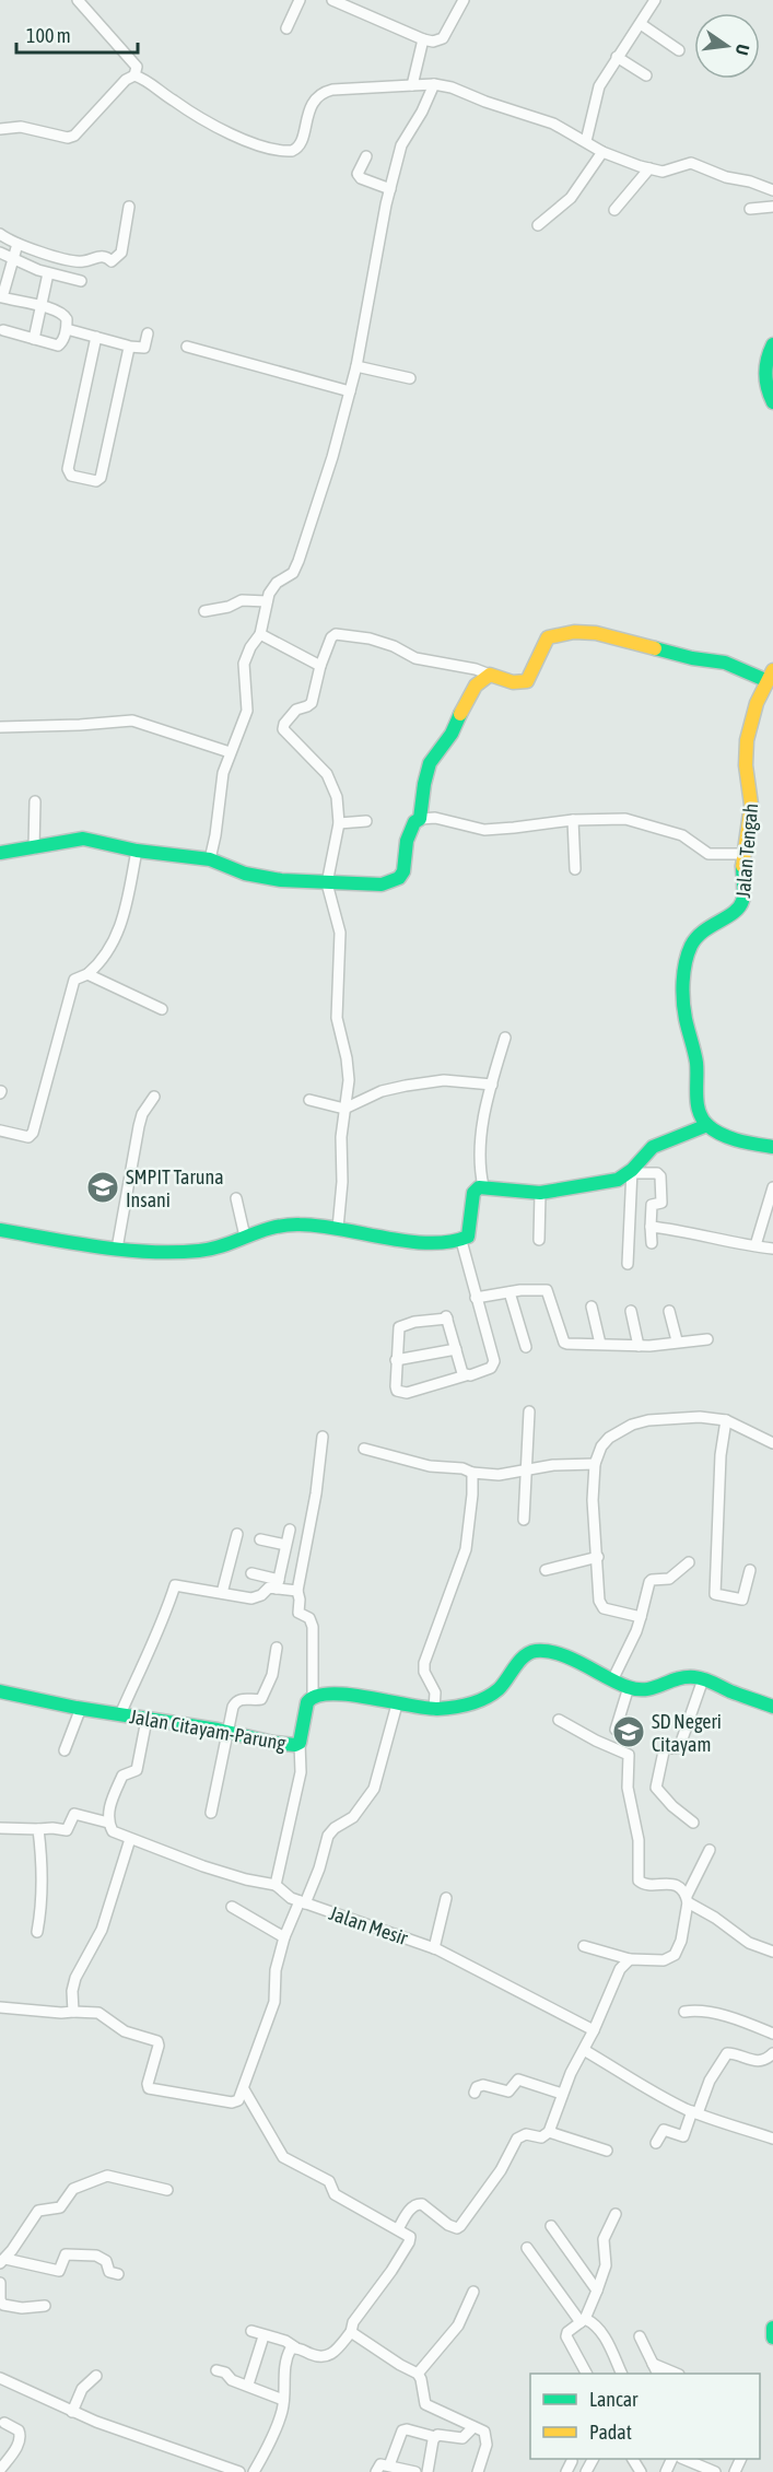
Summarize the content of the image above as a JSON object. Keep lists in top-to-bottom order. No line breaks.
{"streets":{"street":["Jalan Tengah","Jalan Citayam-Parung","Jalan Mesir"]},"places":{"school or university":["SMPIT Taruna Insani","SD Negeri Citayam"]},"legend":["Lancar","Padat"],"scale_bar":"100 m","north":"right"}
